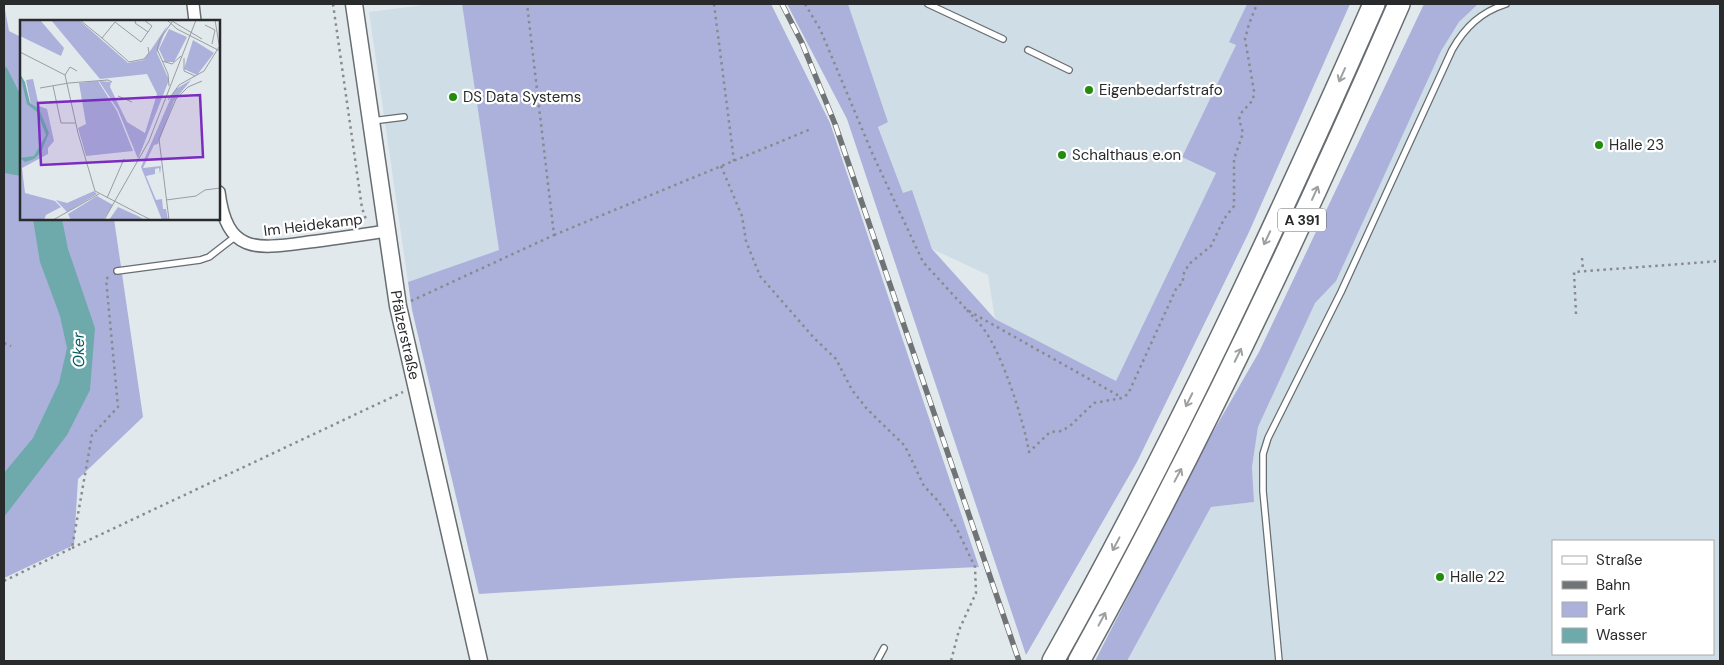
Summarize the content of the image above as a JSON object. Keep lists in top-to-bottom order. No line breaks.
{"streets":{"highway":["A 391"],"street":["Im Heidekamp","Pfälzerstraße"]},"crossings":[["Im Heidekamp","Pfälzerstraße"]],"water":["Oker"],"places":["Eigenbedarfstrafo","DS Data Systems","Halle 23","Schalthaus e.on","Halle 22"],"legend":["Straße","Bahn","Park","Wasser"]}
